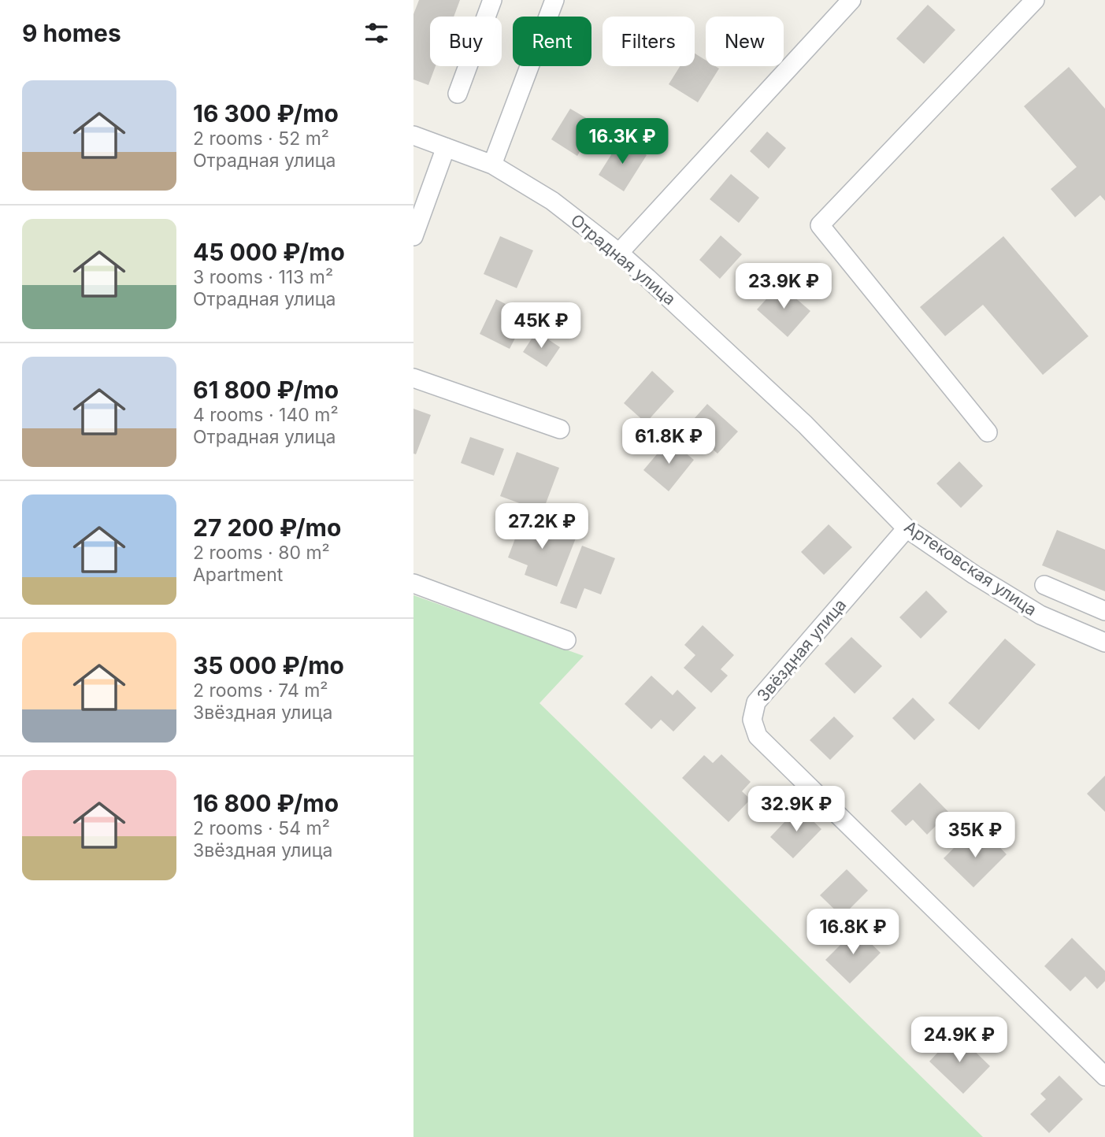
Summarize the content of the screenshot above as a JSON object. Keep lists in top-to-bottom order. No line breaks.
{"streets":{"street":["Отрадная улица","Артековская улица","Звёздная улица"]},"crossings":[["Отрадная улица","Артековская улица"],["Артековская улица","Звёздная улица"]],"page":{"heading":"9 homes","chip":["Buy","Rent","Filters","New"],"list":[{"name":"16 300 ₽/mo","note":"2 rooms · 52 m² · Отрадная улица"},{"name":"45 000 ₽/mo","note":"3 rooms · 113 m² · Отрадная улица"},{"name":"61 800 ₽/mo","note":"4 rooms · 140 m² · Отрадная улица"},{"name":"27 200 ₽/mo","note":"2 rooms · 80 m² · Apartment"},{"name":"35 000 ₽/mo","note":"2 rooms · 74 m² · Звёздная улица"},{"name":"16 800 ₽/mo","note":"2 rooms · 54 m² · Звёздная улица"}],"price":["16.3K ₽","23.9K ₽","45K ₽","61.8K ₽","27.2K ₽","32.9K ₽","35K ₽","16.8K ₽","24.9K ₽"]}}
